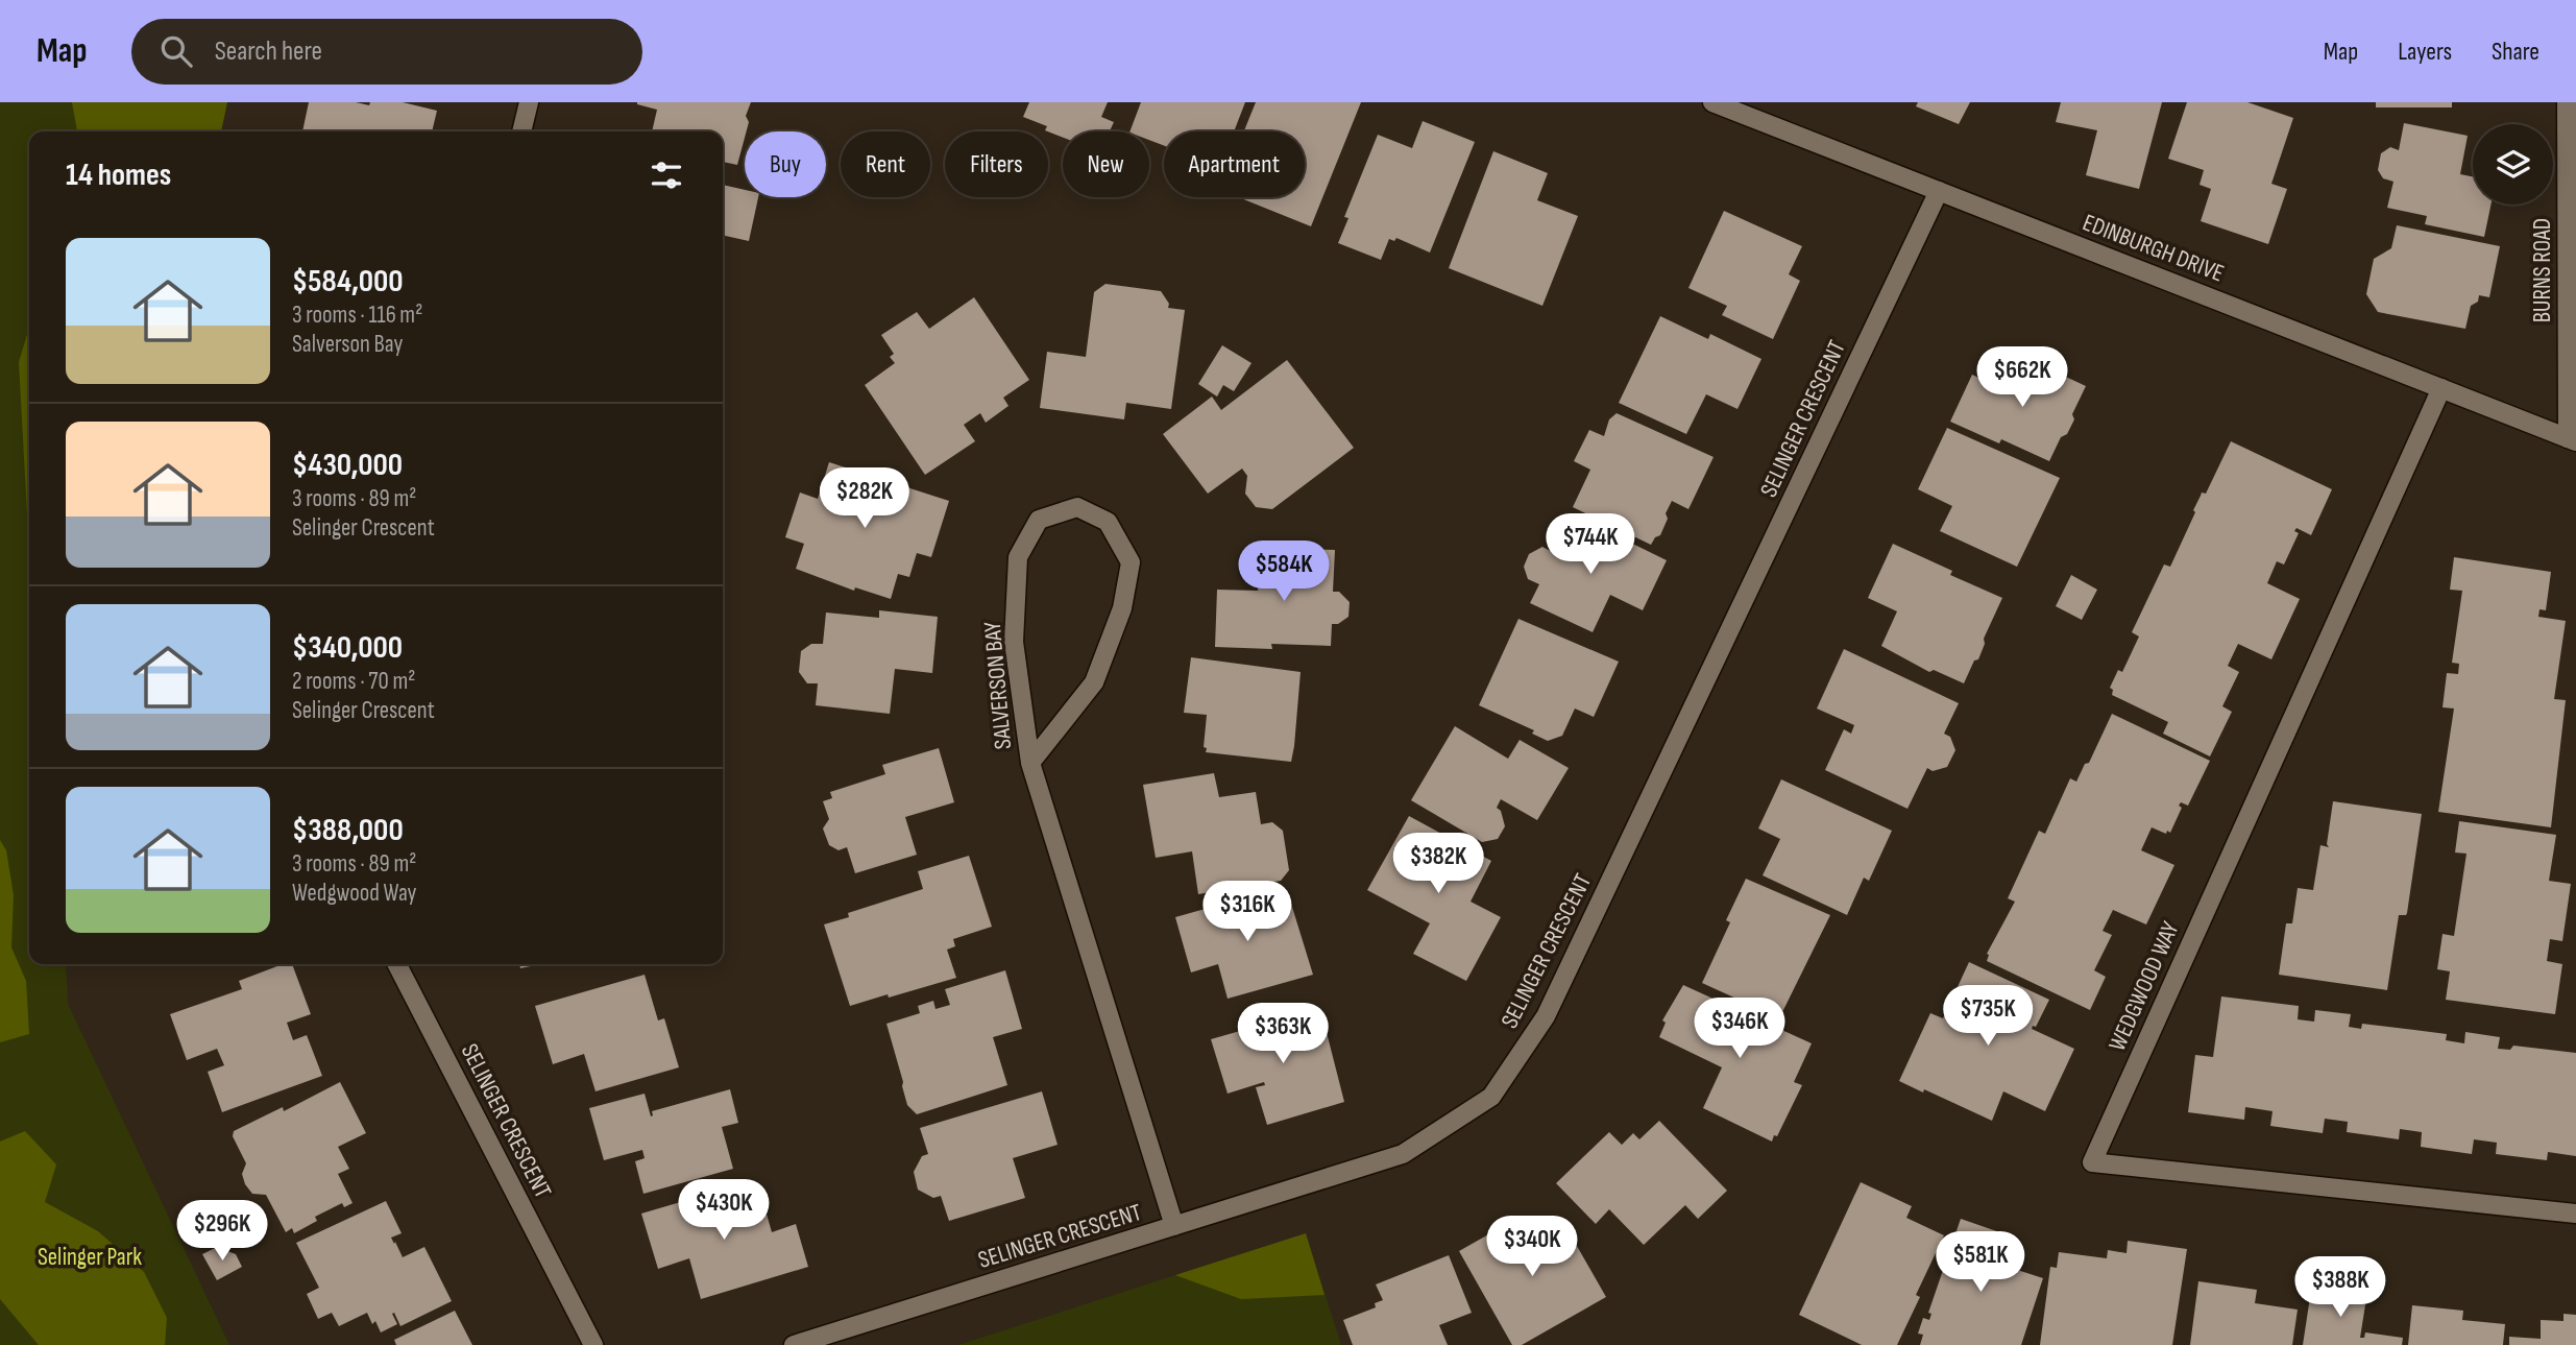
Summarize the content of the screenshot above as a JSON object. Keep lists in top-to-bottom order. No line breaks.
{"streets":{"street":["EDINBURGH DRIVE","BURNS ROAD","SELINGER CRESCENT","SALVERSON BAY","WEDGWOOD WAY"]},"crossings":[["EDINBURGH DRIVE","BURNS ROAD"],["EDINBURGH DRIVE","SELINGER CRESCENT"],["EDINBURGH DRIVE","WEDGWOOD WAY"],["SELINGER CRESCENT","SALVERSON BAY"]],"parks":["Selinger Park"],"page":{"header":"Map","search":"Search here","nav":["Map","Layers","Share"],"chip":["Buy","Rent","Filters","New","Apartment"],"heading":"14 homes","list":[{"name":"$584,000","note":"3 rooms · 116 m² · Salverson Bay"},{"name":"$430,000","note":"3 rooms · 89 m² · Selinger Crescent"},{"name":"$340,000","note":"2 rooms · 70 m² · Selinger Crescent"},{"name":"$388,000","note":"3 rooms · 89 m² · Wedgwood Way"}],"price":["$662K","$282K","$744K","$584K","$382K","$316K","$735K","$346K","$363K","$430K","$296K","$340K","$581K","$388K"]}}
